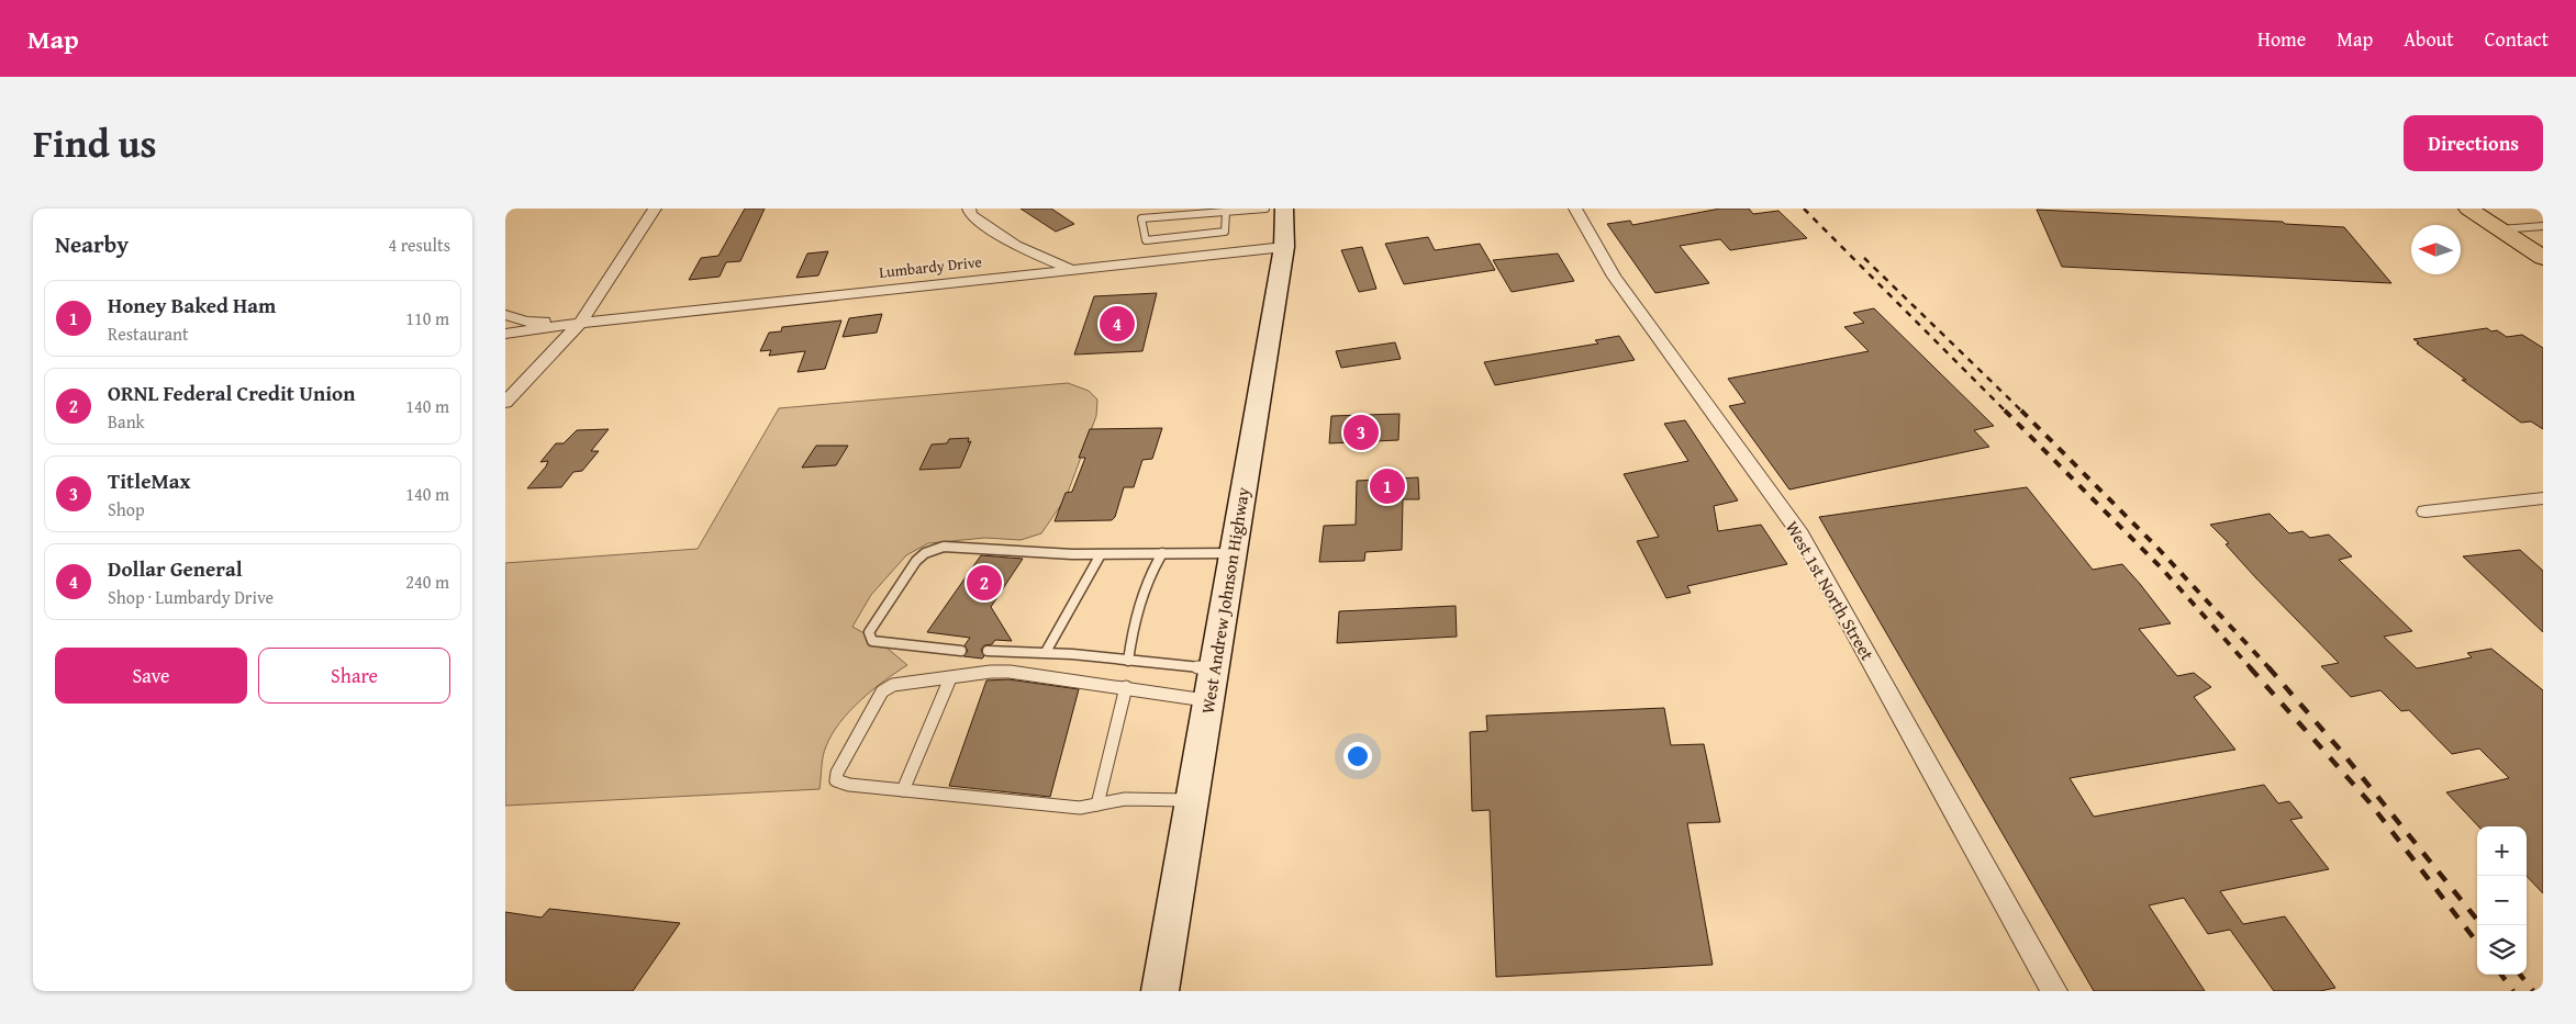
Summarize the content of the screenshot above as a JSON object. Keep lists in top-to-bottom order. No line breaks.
{"streets":{"main road":["West Andrew Johnson Highway"],"street":["Lumbardy Drive","West 1st North Street"]},"crossings":[["Lumbardy Drive","West Andrew Johnson Highway"]],"north":"left","page":{"header":"Map","nav":["Home","Map","About","Contact"],"title":"Find us","buttons":["Directions",["Save","Share"]],"heading":["Nearby","4 results"],"list":[{"mark":"1","name":"Honey Baked Ham","note":"Restaurant","value":"110 m"},{"mark":"2","name":"ORNL Federal Credit Union","note":"Bank","value":"140 m"},{"mark":"3","name":"TitleMax","note":"Shop","value":"140 m"},{"mark":"4","name":"Dollar General","note":"Shop · Lumbardy Drive","value":"240 m"}],"pins":["4","3","1","2"],"map_buttons":["+","−"]}}
